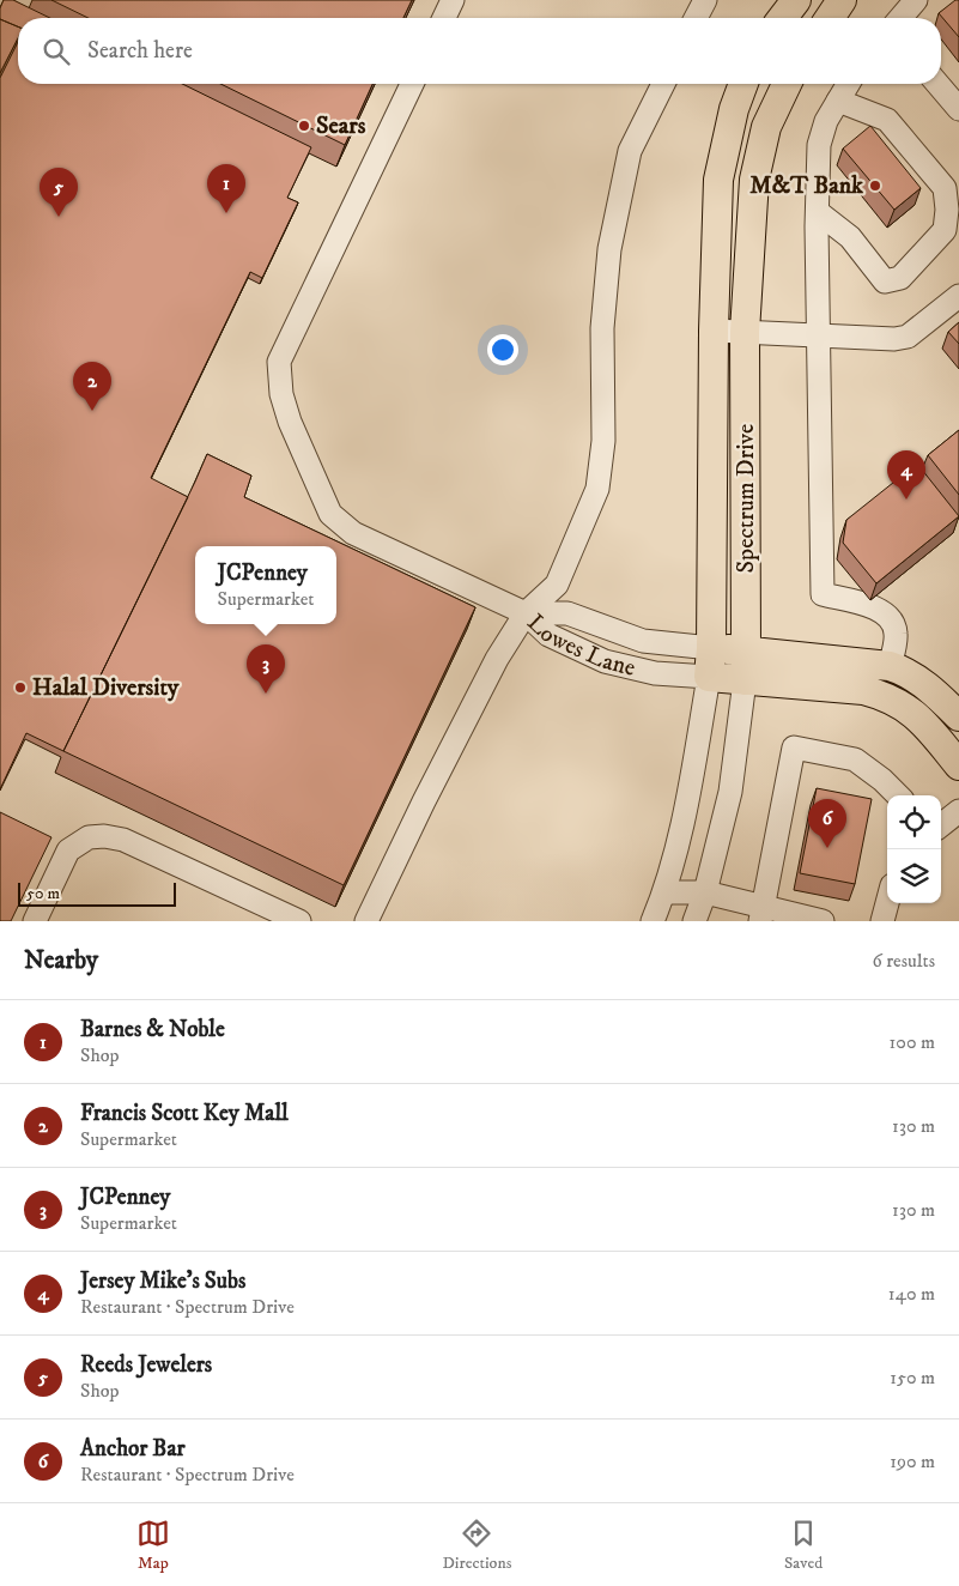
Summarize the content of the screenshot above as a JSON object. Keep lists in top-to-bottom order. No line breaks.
{"streets":{"main road":["Spectrum Drive","Lowes Lane"]},"crossings":[["Spectrum Drive","Lowes Lane"]],"places":["Sears","M&T Bank","Halal Diversity"],"scale_bar":"50 m","page":{"search":"Search here","pins":["1","5","2","4","3","6"],"popup":["JCPenney","Supermarket"],"scale":"50 m","heading":["Nearby","6 results"],"list":[{"mark":"1","name":"Barnes & Noble","note":"Shop","value":"100 m"},{"mark":"2","name":"Francis Scott Key Mall","note":"Supermarket","value":"130 m"},{"mark":"3","name":"JCPenney","note":"Supermarket","value":"130 m"},{"mark":"4","name":"Jersey Mike's Subs","note":"Restaurant · Spectrum Drive","value":"140 m"},{"mark":"5","name":"Reeds Jewelers","note":"Shop","value":"150 m"},{"mark":"6","name":"Anchor Bar","note":"Restaurant · Spectrum Drive","value":"190 m"}],"nav":["Map","Directions","Saved"]}}
